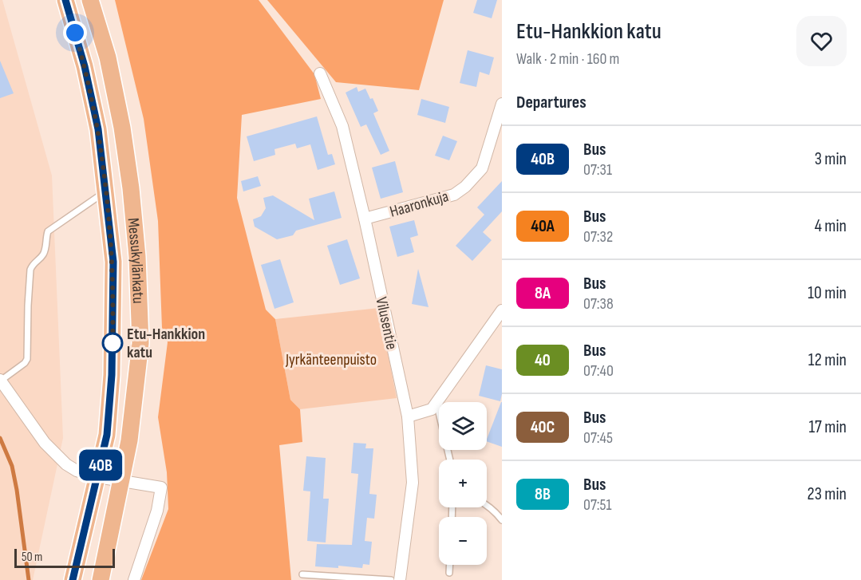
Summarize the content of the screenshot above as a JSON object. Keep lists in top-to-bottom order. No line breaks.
{"streets":{"main road":["Messukylänkatu"],"street":["Haaronkuja","Vilusentie"]},"crossings":[["Haaronkuja","Vilusentie"]],"parks":["Jyrkänteenpuisto"],"places":["Etu-Hankkion katu"],"lines":["bus line 40B"],"scale_bar":"50 m","page":{"on_map":"40B","heading":[["Etu-Hankkion katu","Walk · 2 min · 160 m"],"Departures"],"list":[{"mark":"40B","name":"Bus","note":"07:31","value":"3 min"},{"mark":"40A","name":"Bus","note":"07:32","value":"4 min"},{"mark":"8A","name":"Bus","note":"07:38","value":"10 min"},{"mark":"40","name":"Bus","note":"07:40","value":"12 min"},{"mark":"40C","name":"Bus","note":"07:45","value":"17 min"},{"mark":"8B","name":"Bus","note":"07:51","value":"23 min"}],"map_buttons":["+","−"],"scale":"50 m"}}
